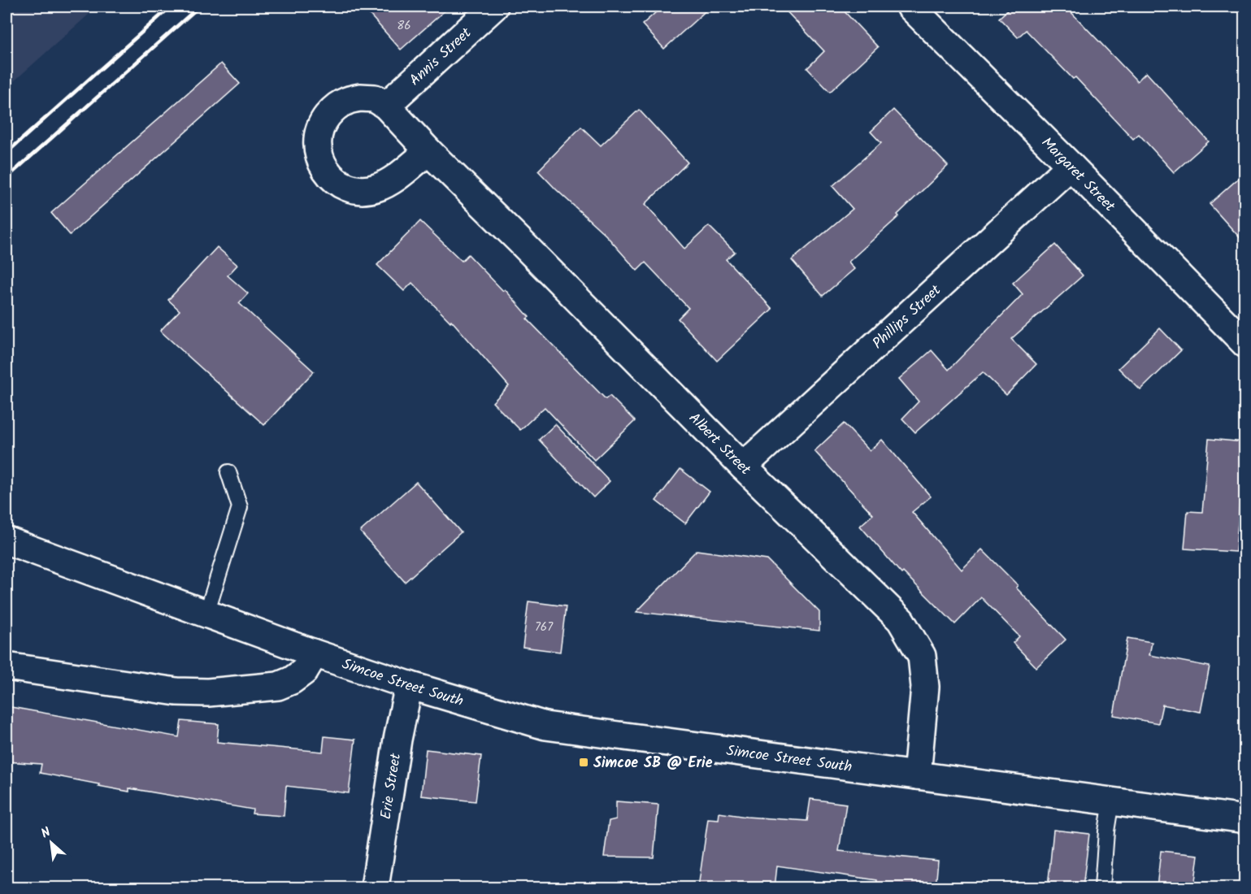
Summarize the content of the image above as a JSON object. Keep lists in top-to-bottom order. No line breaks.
{"streets":{"street":["Annis Street","Margaret Street","Phillips Street","Albert Street","Simcoe Street South","Erie Street"]},"crossings":[["Annis Street","Albert Street"],["Margaret Street","Phillips Street"],["Phillips Street","Albert Street"],["Albert Street","Simcoe Street South"],["Simcoe Street South","Erie Street"]],"places":{"transit":["Simcoe SB @ Erie"]},"house_numbers":["86","767"],"north":"top left"}
